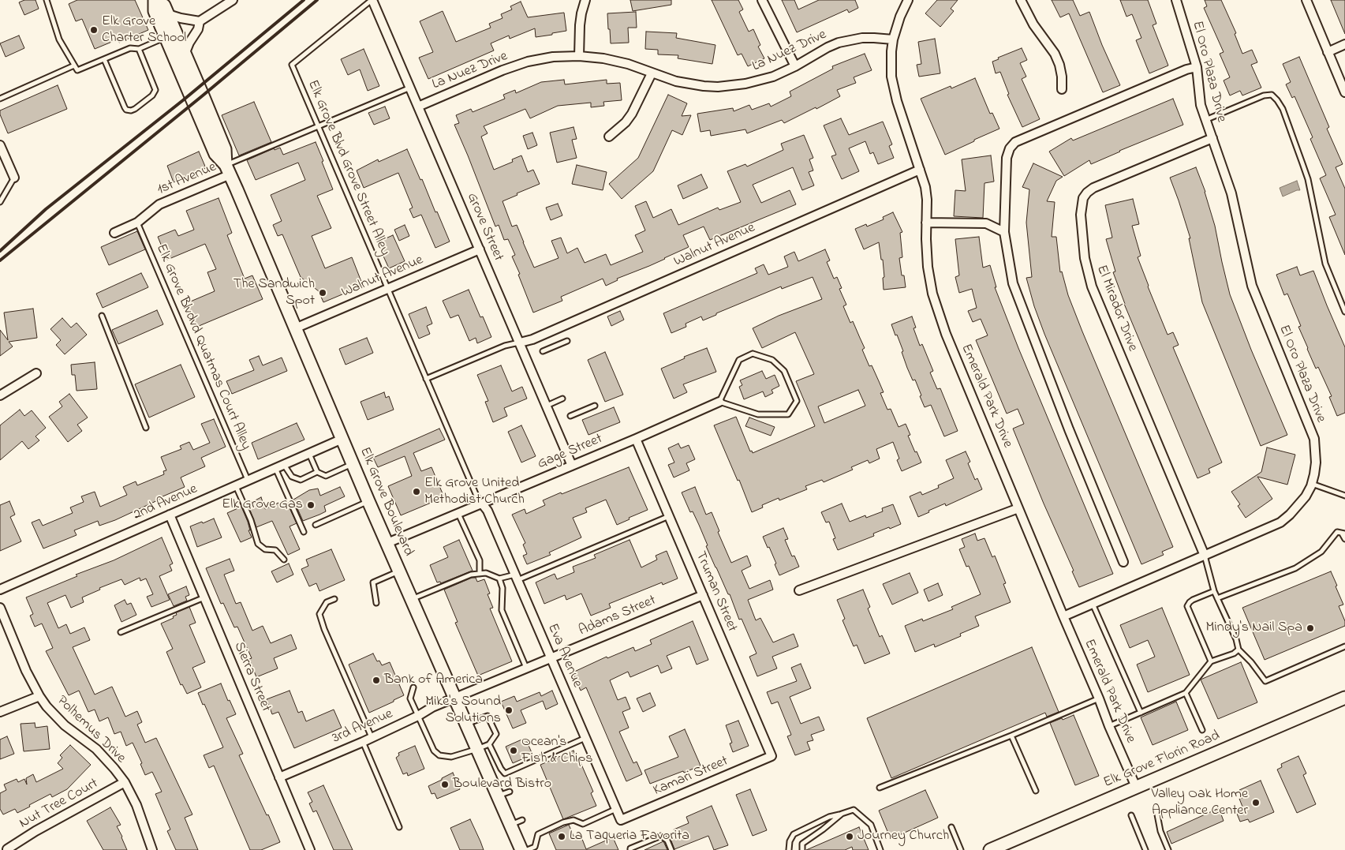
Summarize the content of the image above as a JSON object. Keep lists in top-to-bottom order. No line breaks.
{"streets":{"main road":["Elk Grove Boulevard","Elk Grove Florin Road"],"street":["La Nuez Drive","El Oro Plaza Drive","1st Avenue","Grove Street","Walnut Avenue","El Mirador Drive","Emerald Park Drive","Gage Street","2nd Avenue","Truman Street","Adams Street","Eva Avenue","Sierra Street","3rd Avenue","Polhemus Drive","Kamari Street","Nut Tree Court"],"lane":["Elk Grove Blvd Grove Street Alley","Elk Grove Blvdvd Quatmas Court Alley"]},"crossings":[["La Nuez Drive","Grove Street"],["La Nuez Drive","Emerald Park Drive"],["El Oro Plaza Drive","El Mirador Drive"],["El Oro Plaza Drive","Emerald Park Drive"],["Elk Grove Blvd Grove Street Alley","Grove Street"],["Elk Grove Blvd Grove Street Alley","Walnut Avenue"],["Elk Grove Blvd Grove Street Alley","Gage Street"],["Elk Grove Blvd Grove Street Alley","Eva Avenue"],["1st Avenue","Elk Grove Blvdvd Quatmas Court Alley"],["1st Avenue","Elk Grove Boulevard"],["Grove Street","Walnut Avenue"],["Grove Street","Gage Street"],["Walnut Avenue","Emerald Park Drive"],["Walnut Avenue","Elk Grove Boulevard"],["Elk Grove Blvdvd Quatmas Court Alley","2nd Avenue"],["Emerald Park Drive","Elk Grove Florin Road"],["Gage Street","Elk Grove Boulevard"],["Gage Street","Truman Street"],["Gage Street","Eva Avenue"],["Elk Grove Boulevard","2nd Avenue"],["Elk Grove Boulevard","Adams Street"],["Elk Grove Boulevard","3rd Avenue"],["2nd Avenue","Sierra Street"],["Truman Street","Adams Street"],["Truman Street","Kamari Street"],["Adams Street","Eva Avenue"],["Adams Street","3rd Avenue"],["Eva Avenue","Kamari Street"],["Sierra Street","3rd Avenue"],["Polhemus Drive","Nut Tree Court"]],"places":["Elk Grove Charter School","The Sandwich Spot","Elk Grove United Methodist Church","Elk Grove Gas","Mindy's Nail Spa","Bank of America","Mike's Sound Solutions","Ocean's Fish & Chips","Boulevard Bistro","Valley Oak Home Appliance Center","La Taqueria Favorita","Journey Church"]}
